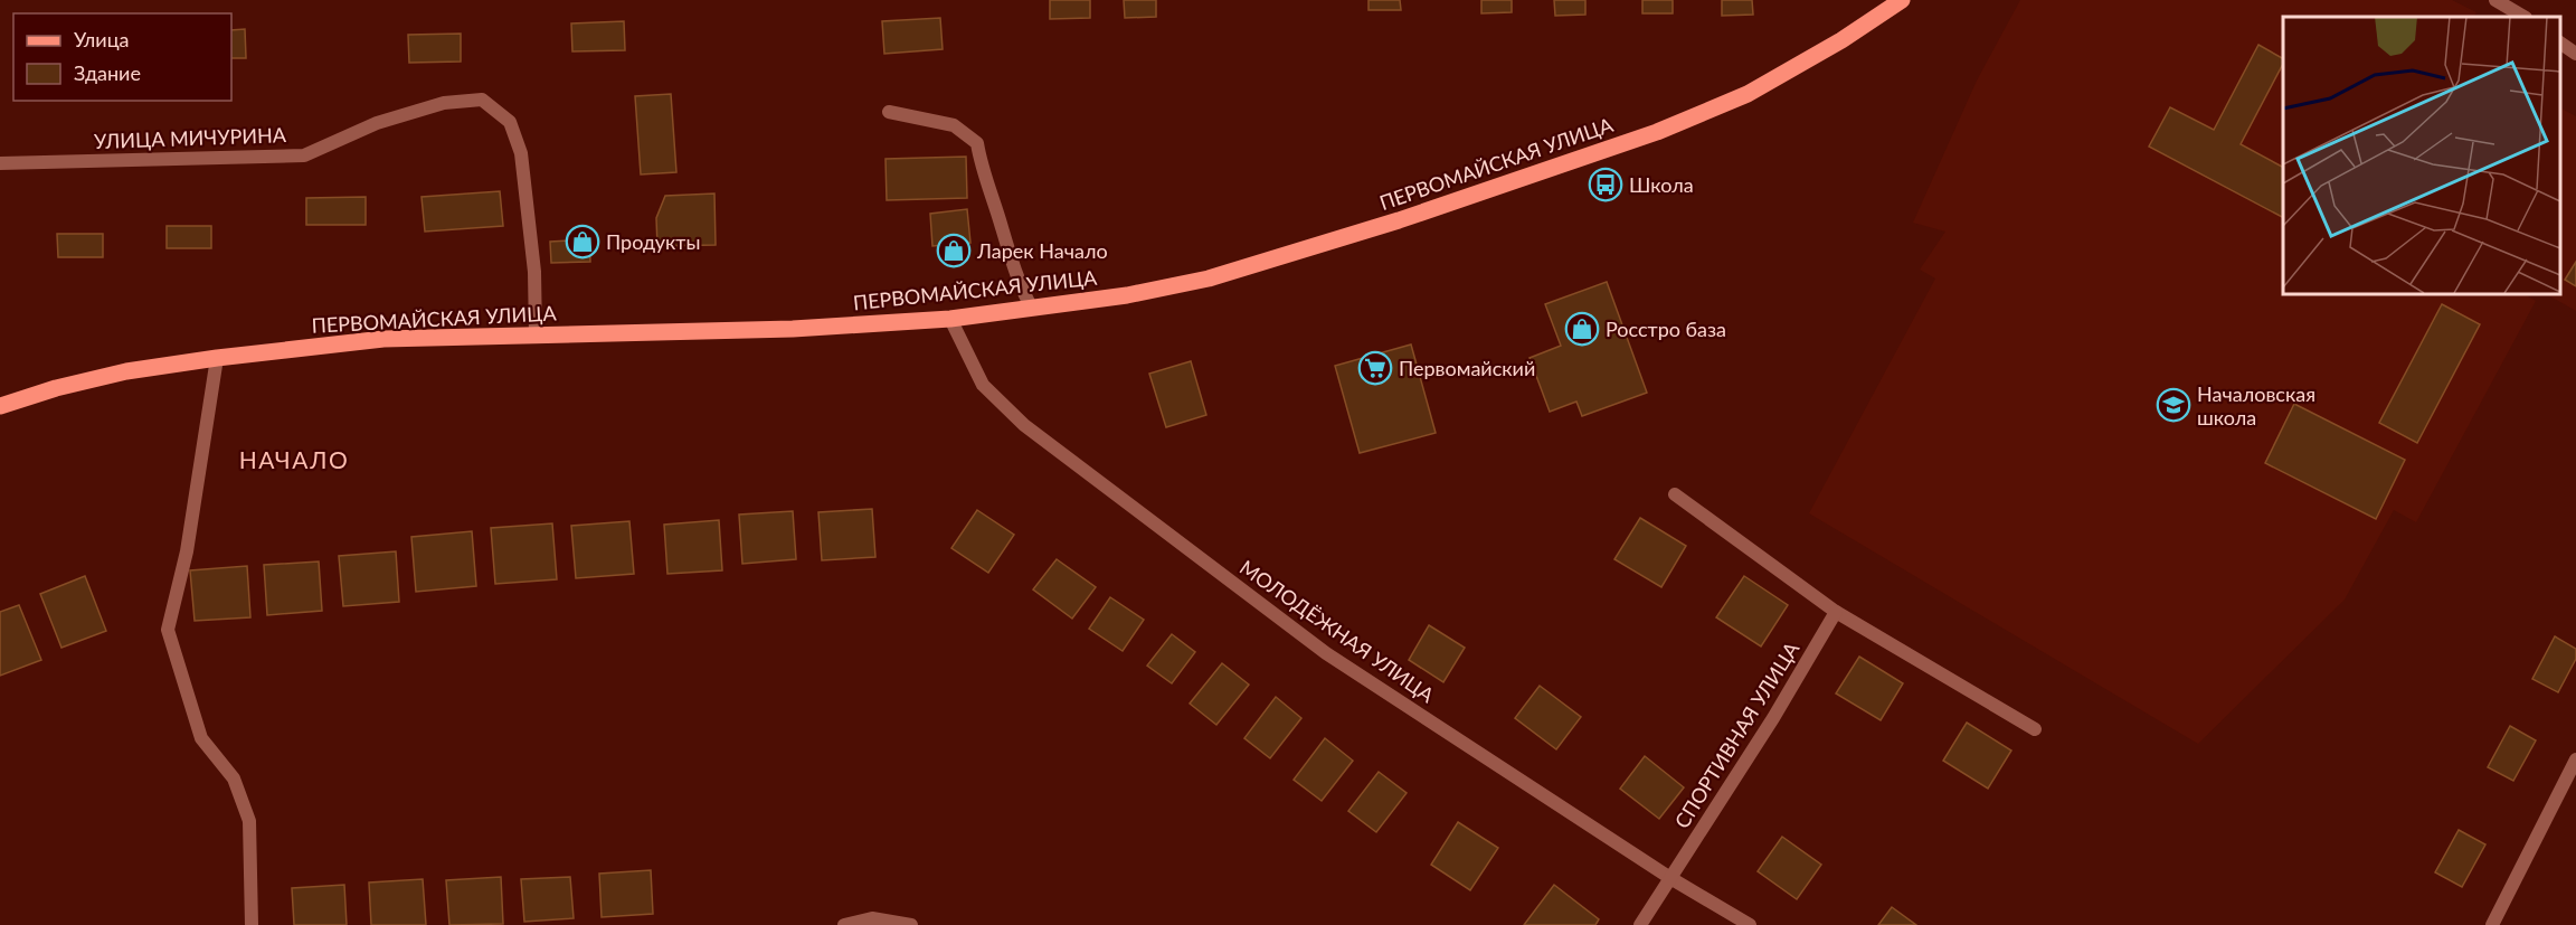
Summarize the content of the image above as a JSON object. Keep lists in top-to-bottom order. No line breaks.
{"streets":{"main road":["ПЕРВОМАЙСКАЯ УЛИЦА"],"street":["УЛИЦА МИЧУРИНА","МОЛОДЁЖНАЯ УЛИЦА","СПОРТИВНАЯ УЛИЦА"]},"crossings":[["УЛИЦА МИЧУРИНА","ПЕРВОМАЙСКАЯ УЛИЦА"],["ПЕРВОМАЙСКАЯ УЛИЦА","МОЛОДЁЖНАЯ УЛИЦА"],["МОЛОДЁЖНАЯ УЛИЦА","СПОРТИВНАЯ УЛИЦА"]],"districts":["НАЧАЛО"],"places":{"bus stop":["Школа"],"shop":["Продукты","Ларек Начало","Росстро база"],"supermarket":["Первомайский"],"school or university":["Началовская школа"]},"legend":["Улица","Здание"]}
